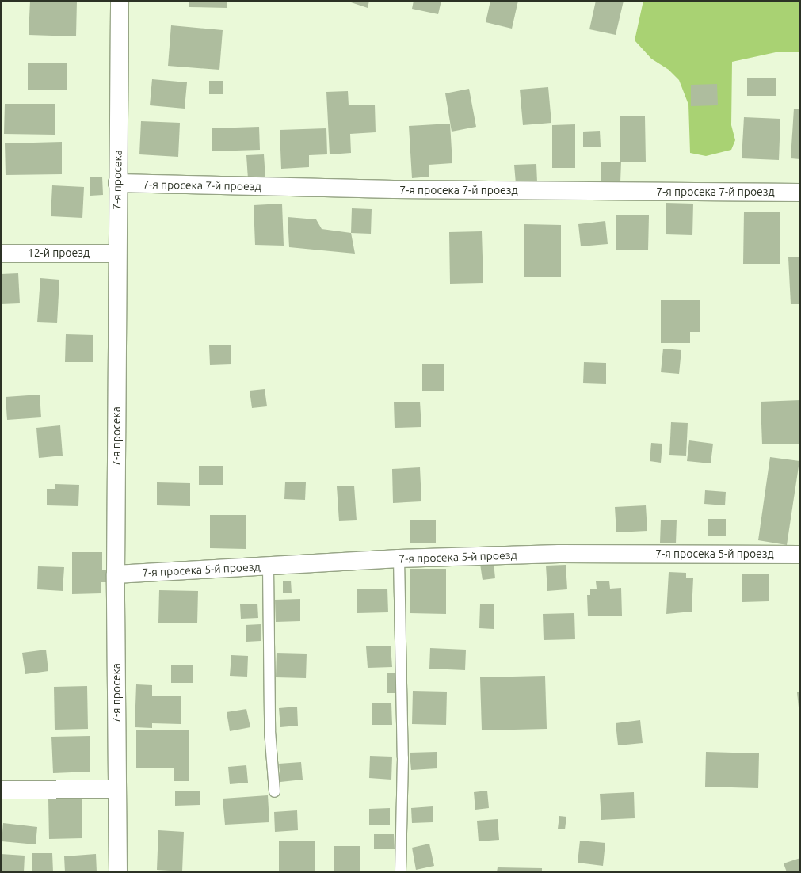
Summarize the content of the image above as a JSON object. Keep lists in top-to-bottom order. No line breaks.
{"streets":{"street":["7-я просека","7-я просека 7-й проезд","12-й проезд","7-я просека 5-й проезд"]},"crossings":[["7-я просека","7-я просека 7-й проезд"],["7-я просека","12-й проезд"],["7-я просека","7-я просека 5-й проезд"]]}
